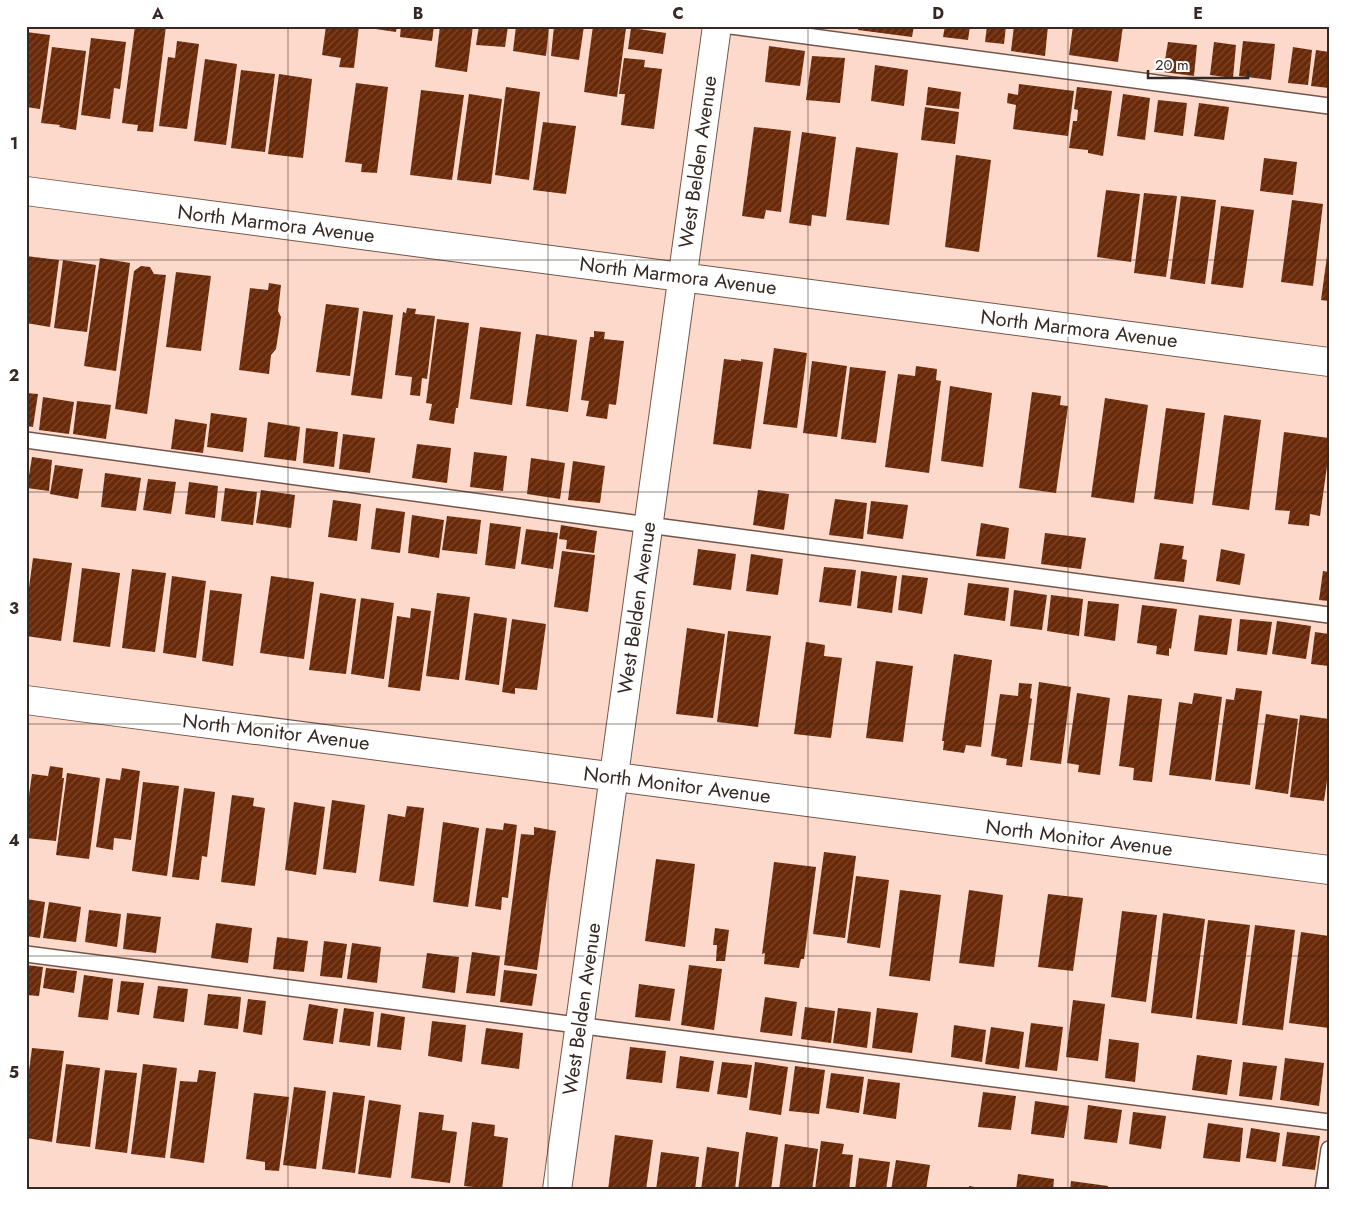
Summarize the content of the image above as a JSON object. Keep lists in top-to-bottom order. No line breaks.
{"streets":{"street":["West Belden Avenue","North Marmora Avenue","North Monitor Avenue"]},"crossings":[["West Belden Avenue","North Marmora Avenue"],["West Belden Avenue","North Monitor Avenue"]],"scale_bar":"20 m","grid":{"columns":["A","B","C","D","E"],"rows":["1","2","3","4","5"]}}
